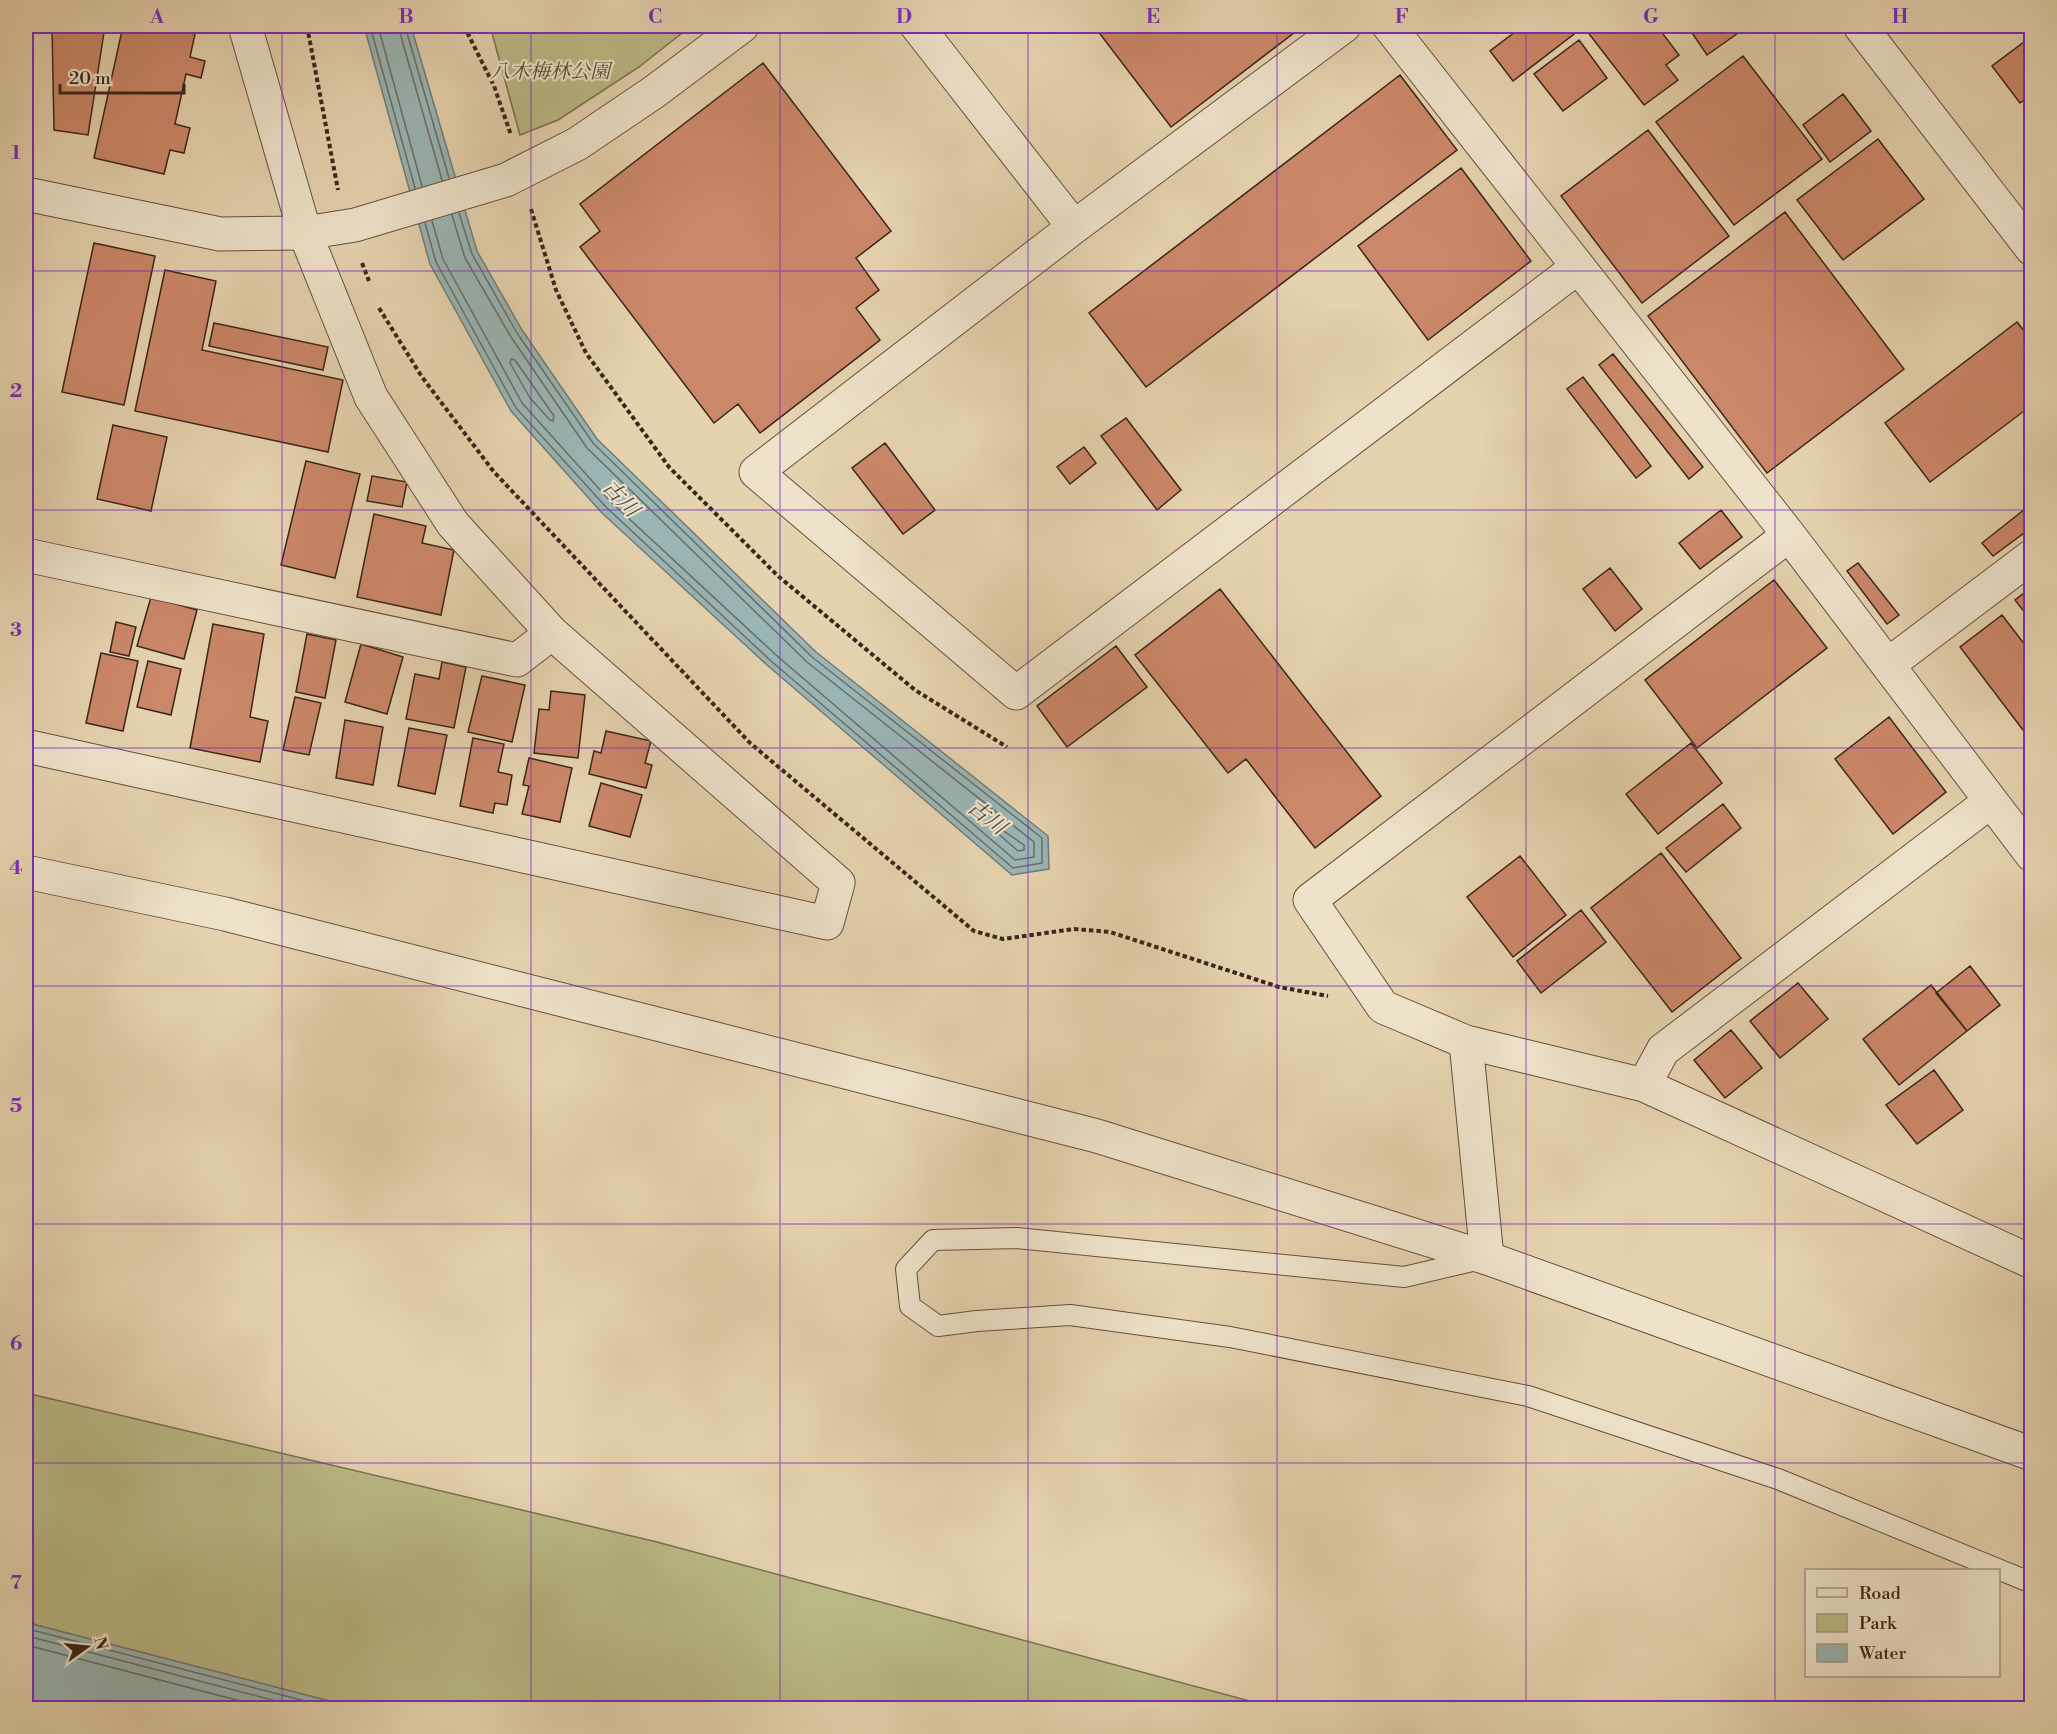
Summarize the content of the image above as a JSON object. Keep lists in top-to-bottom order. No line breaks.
{"water":["古川"],"parks":["八木梅林公園"],"legend":["Road","Park","Water"],"scale_bar":"20 m","north":"right","grid":{"columns":["A","B","C","D","E","F","G","H"],"rows":["1","2","3","4","5","6","7"]}}
